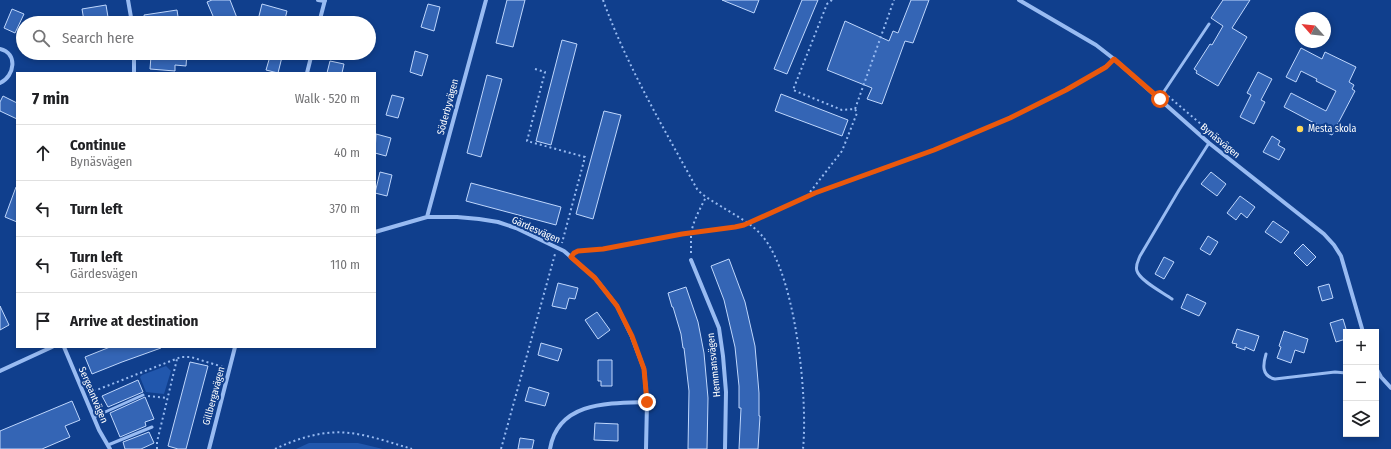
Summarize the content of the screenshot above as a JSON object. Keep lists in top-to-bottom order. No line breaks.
{"streets":{"street":["Söderbyvägen","Bynäsvägen","Gärdesvägen","Hemmansvägen","Sergeantvägen","Gillbergavägen"]},"crossings":[["Söderbyvägen","Gärdesvägen"]],"places":["Mesta skola"],"north":"top left","page":{"search":"Search here","heading":["7 min","Walk · 520 m"],"list":[["Continue","Bynäsvägen","40 m"],["Turn left","370 m"],["Turn left","Gärdesvägen","110 m"],"Arrive at destination"],"map_buttons":["+","−"]}}
